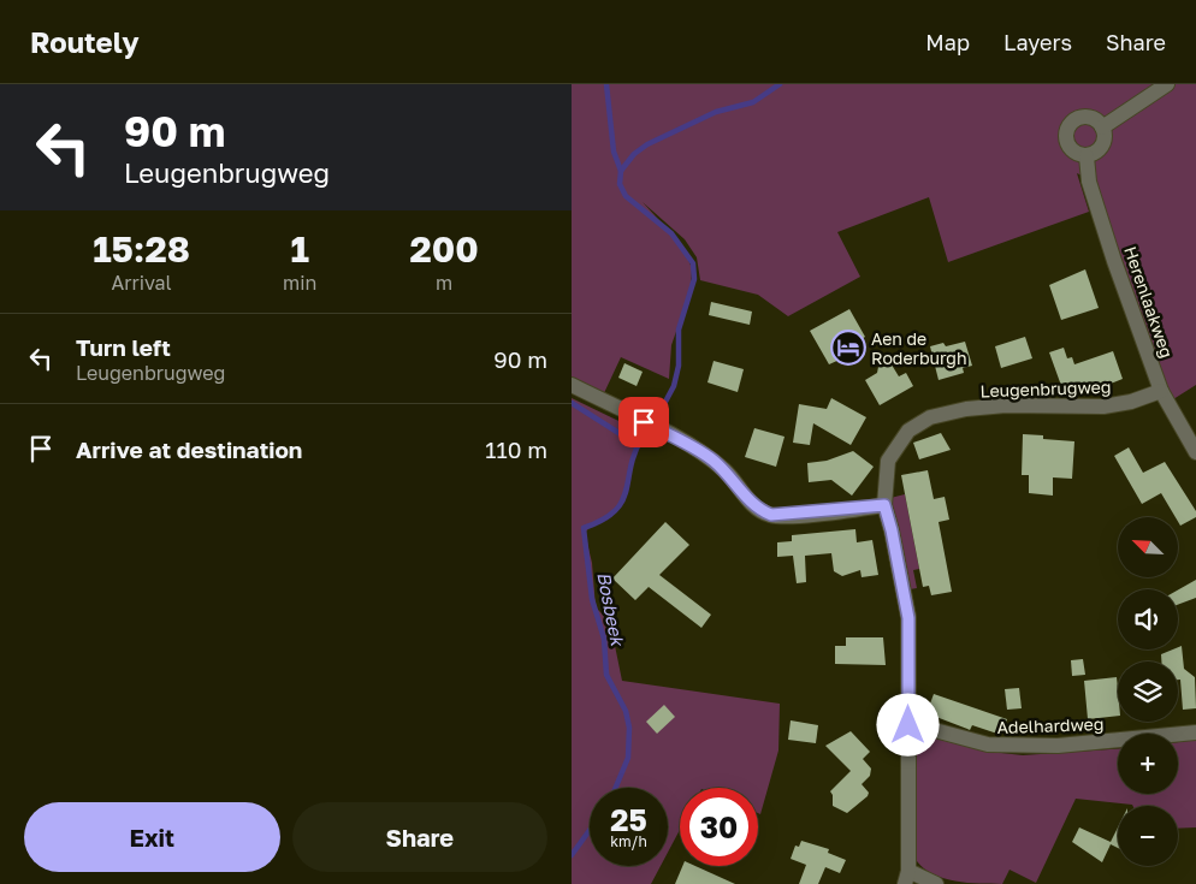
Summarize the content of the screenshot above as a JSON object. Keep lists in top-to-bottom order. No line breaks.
{"streets":{"street":["Herenlaakweg","Leugenbrugweg","Adelhardweg"]},"crossings":[["Herenlaakweg","Leugenbrugweg"],["Leugenbrugweg","Adelhardweg"]],"water":["Bosbeek"],"places":{"hotel":["Aen de Roderburgh"]},"north":"top left","page":{"header":"Routely","nav":["Map","Layers","Share"],"turn":["90 m","Leugenbrugweg"],"eta":["15:28","Arrival","1","min","200","m"],"list":[{"name":"Turn left","note":"Leugenbrugweg","value":"90 m"},{"name":"Arrive at destination","value":"110 m"}],"map_buttons":["+","−"],"speed":"25 km/h","limit":"30","buttons":["Exit","Share"]}}
